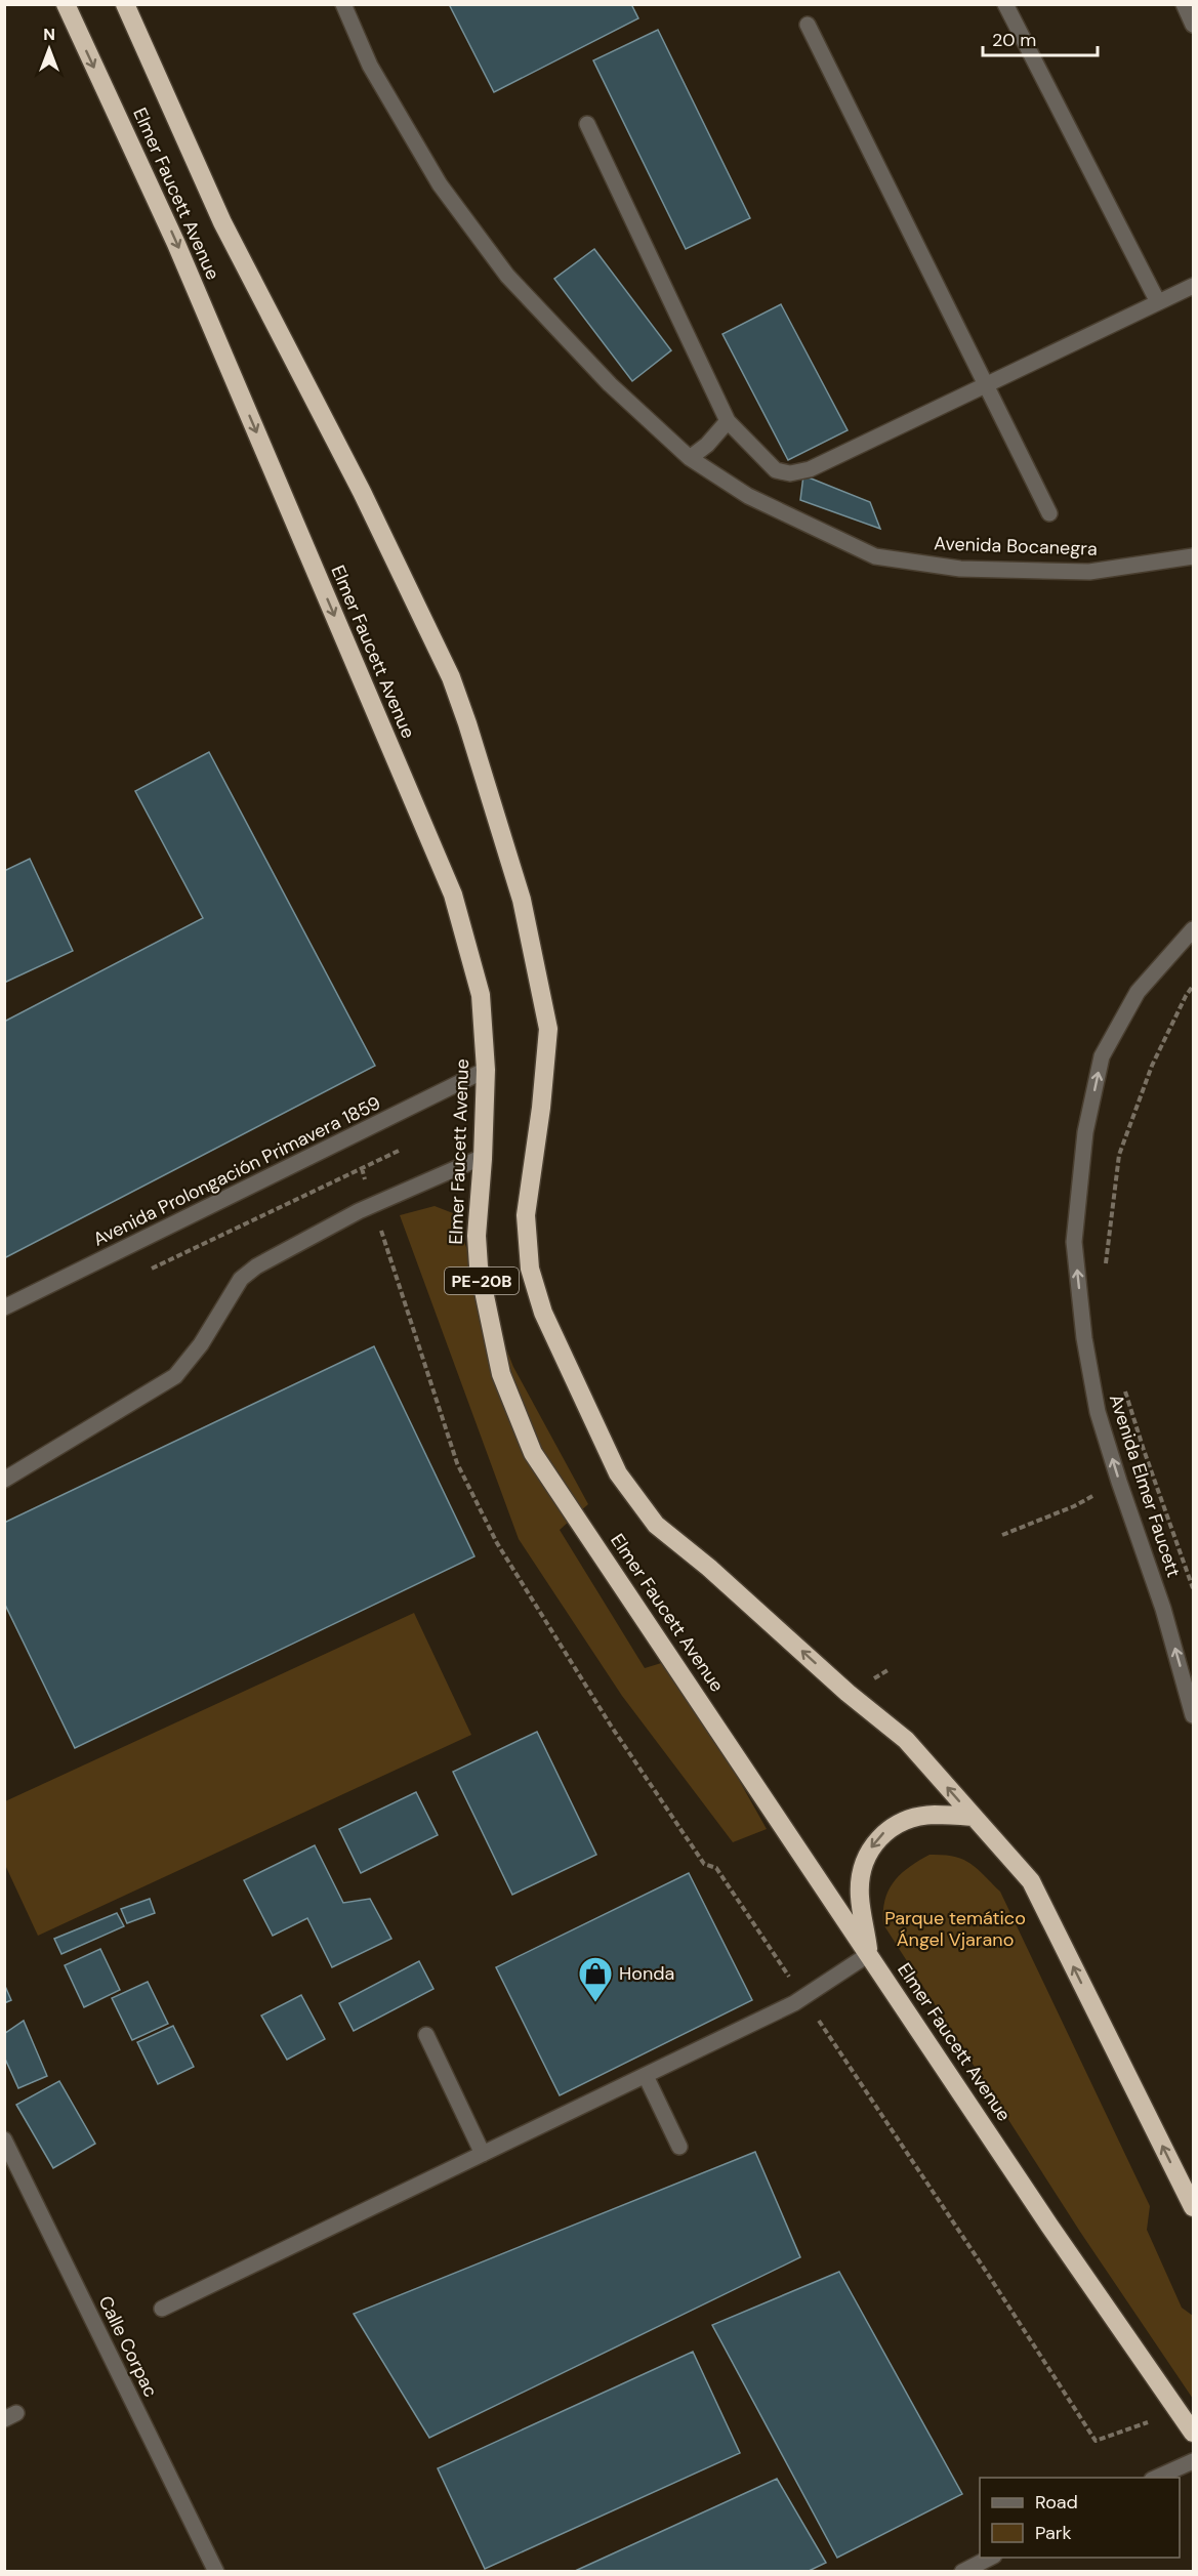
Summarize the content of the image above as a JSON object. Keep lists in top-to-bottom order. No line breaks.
{"streets":{"highway":["Elmer Faucett Avenue","PE-20B"],"street":["Avenida Bocanegra","Avenida Prolongación Primavera 1859","Avenida Elmer Faucett","Calle Corpac"]},"crossings":[["Elmer Faucett Avenue","Avenida Prolongación Primavera 1859"]],"one_way":["Avenida Elmer Faucett"],"parks":["Parque temático Ángel Vjarano"],"places":{"shop":["Honda"]},"legend":["Road","Park"],"scale_bar":"20 m","north":"top"}
